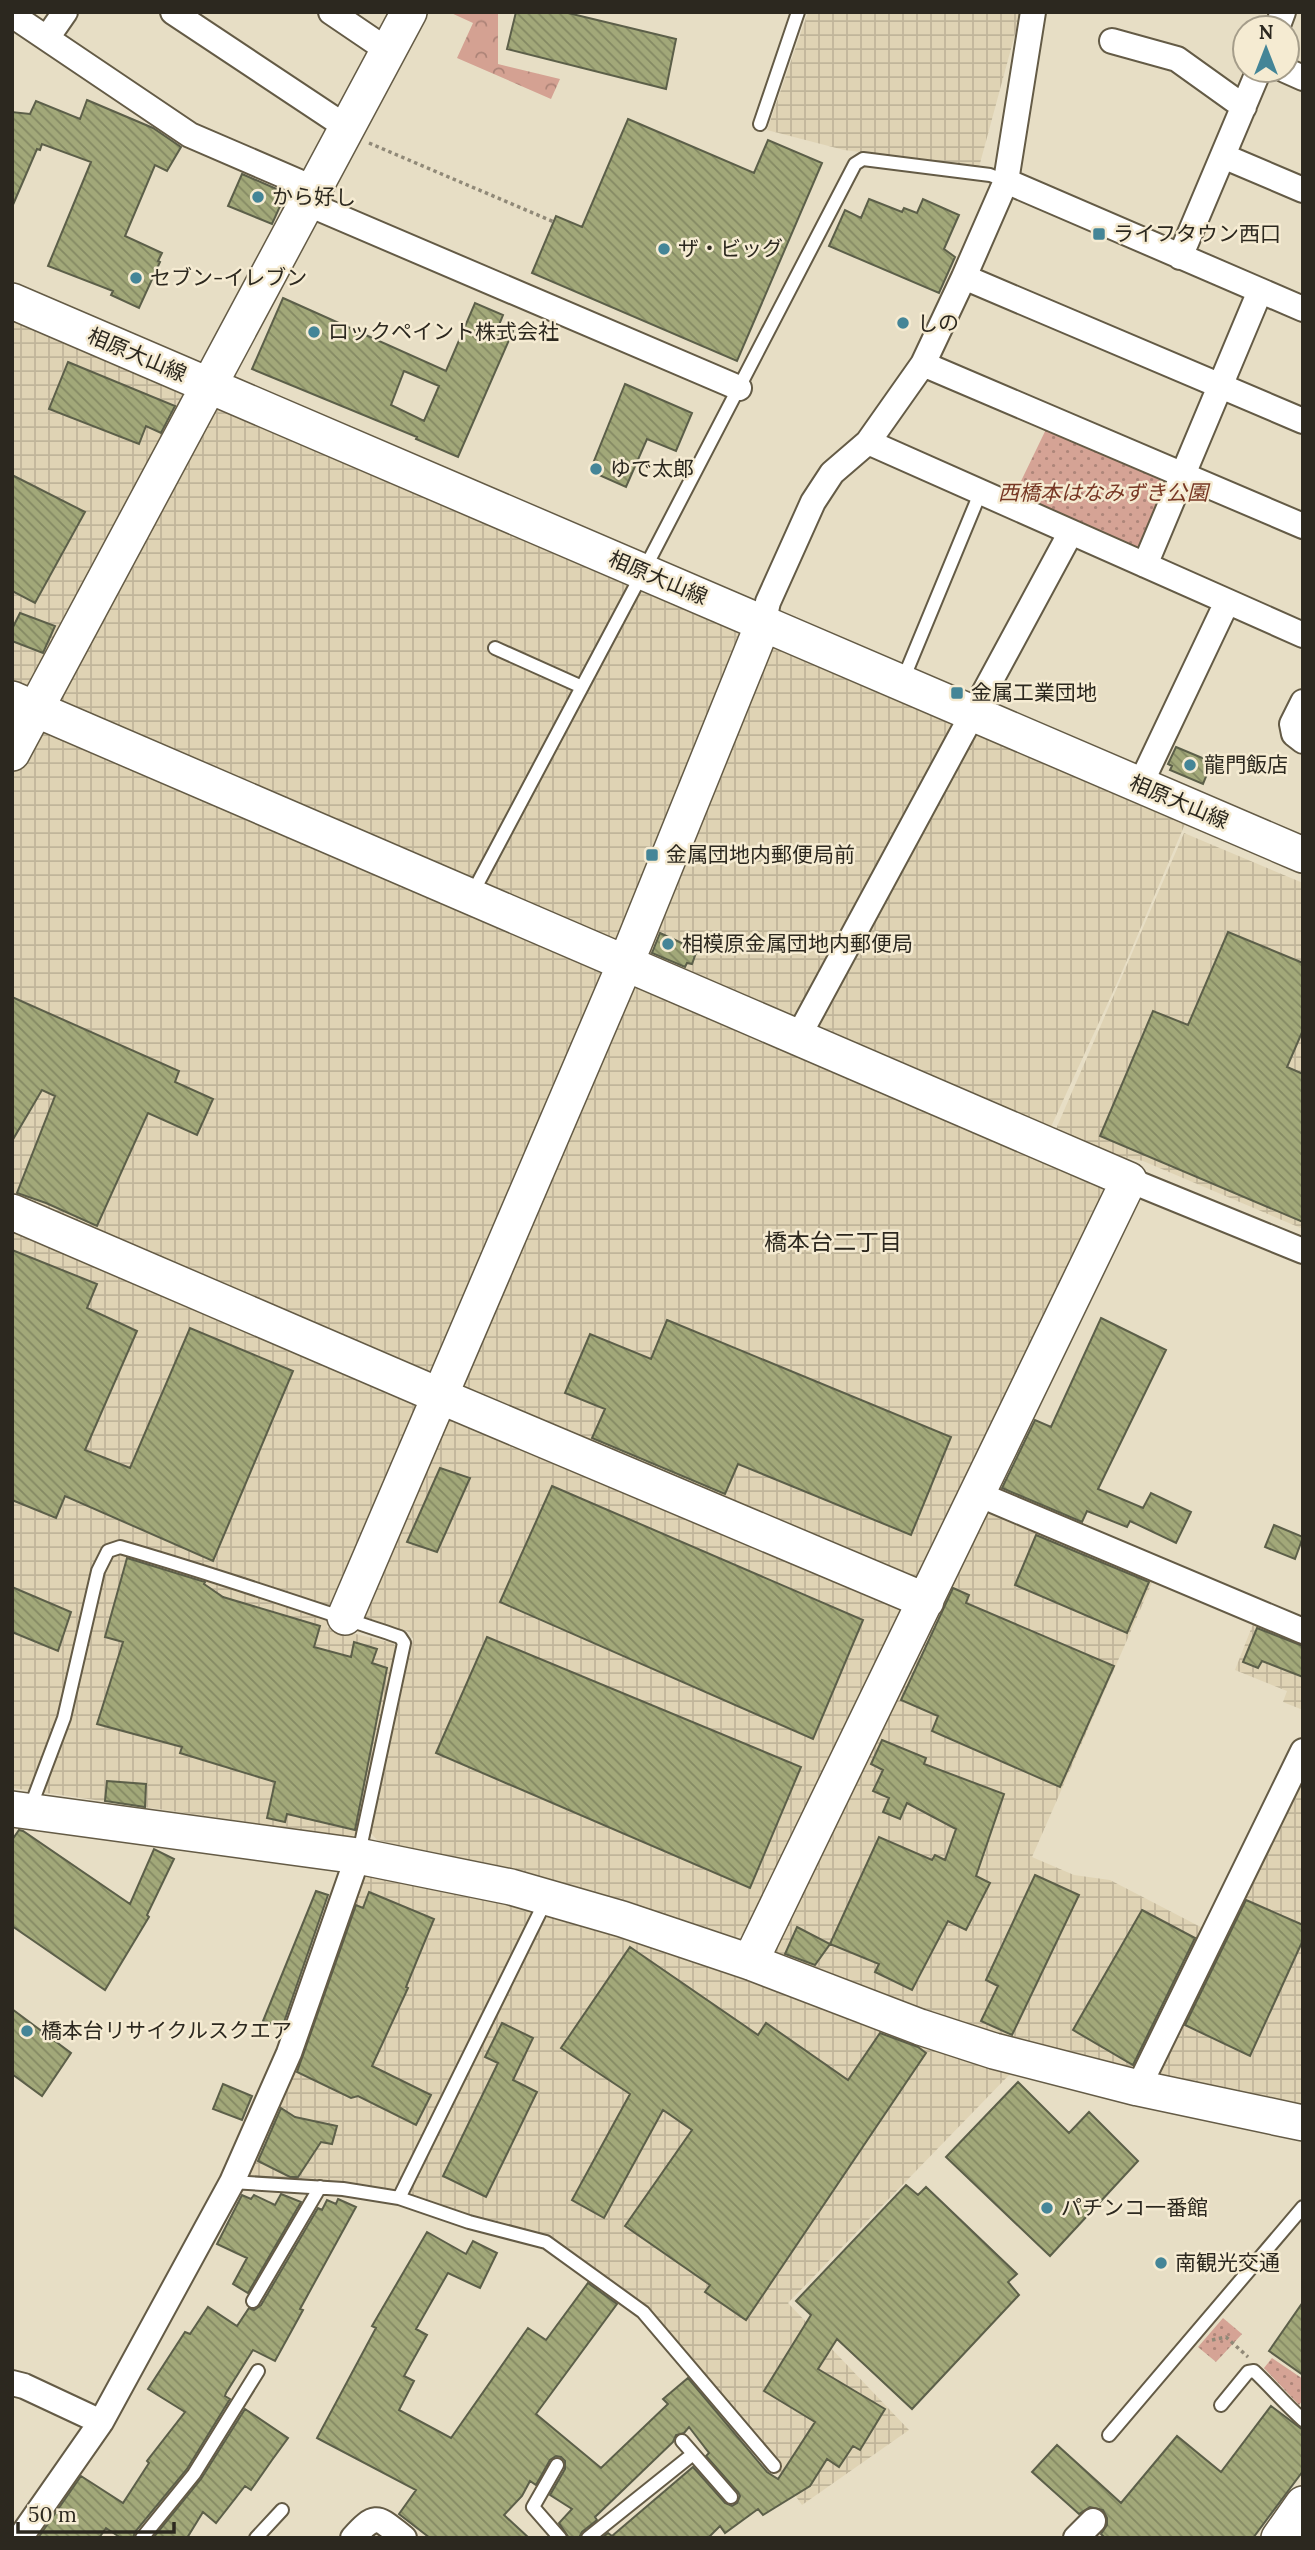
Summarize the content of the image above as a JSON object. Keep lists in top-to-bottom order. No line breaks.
{"streets":{"street":["相原大山線"]},"districts":["橋本台二丁目"],"parks":["西橋本はなみずき公園"],"places":{"other":["から好し","ザ・ビッグ","セブン-イレブン","しの","ロックペイント株式会社","ゆで太郎","龍門飯店","相模原金属団地内郵便局","橋本台リサイクルスクエア","パチンコ一番館","南観光交通"],"transit":["ライフタウン西口","金属工業団地","金属団地内郵便局前"]},"scale_bar":"50 m","north":"top"}
